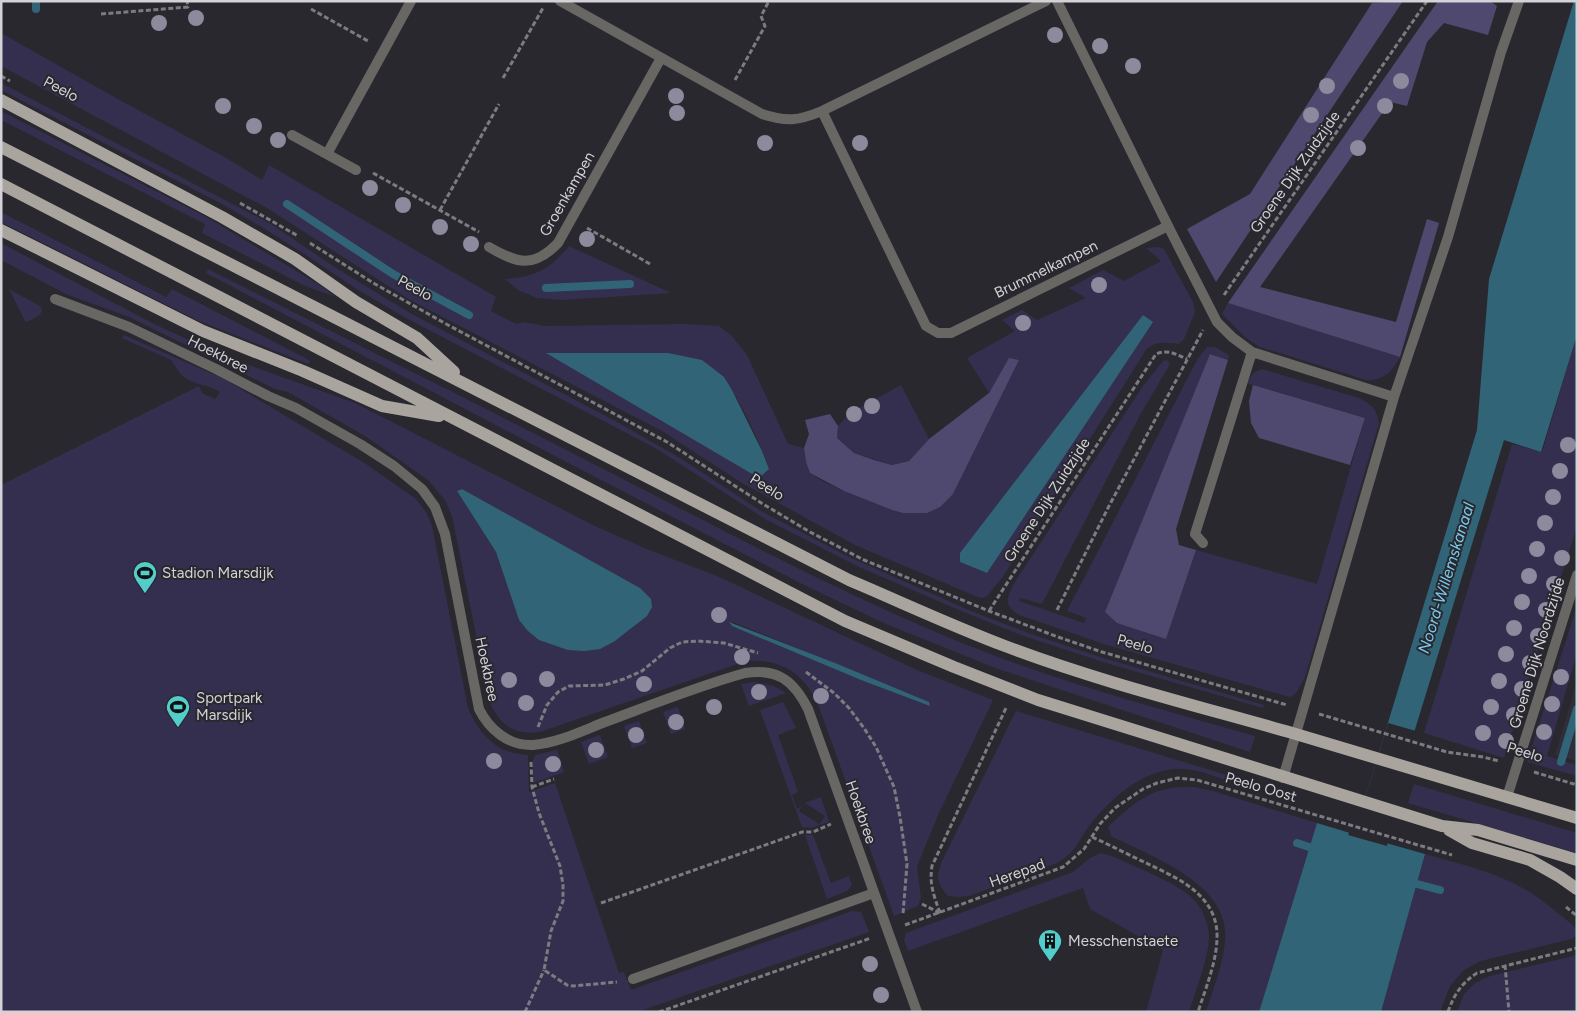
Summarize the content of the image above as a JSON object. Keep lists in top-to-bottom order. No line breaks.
{"streets":{"street":["Groenkampen","Brummelkampen","Hoekbree","Groene Dijk Noordzijde"],"path":["Peelo","Groene Dijk Zuidzijde","Peelo Oost","Herepad"]},"crossings":[["Peelo","Groene Dijk Zuidzijde"],["Peelo","Groene Dijk Noordzijde"],["Hoekbree","Herepad"],["Peelo Oost","Herepad"]],"water":["Noord-Willemskanaal"],"places":{"sports":["Stadion Marsdijk","Sportpark Marsdijk"],"building":["Messchenstaete"]}}
